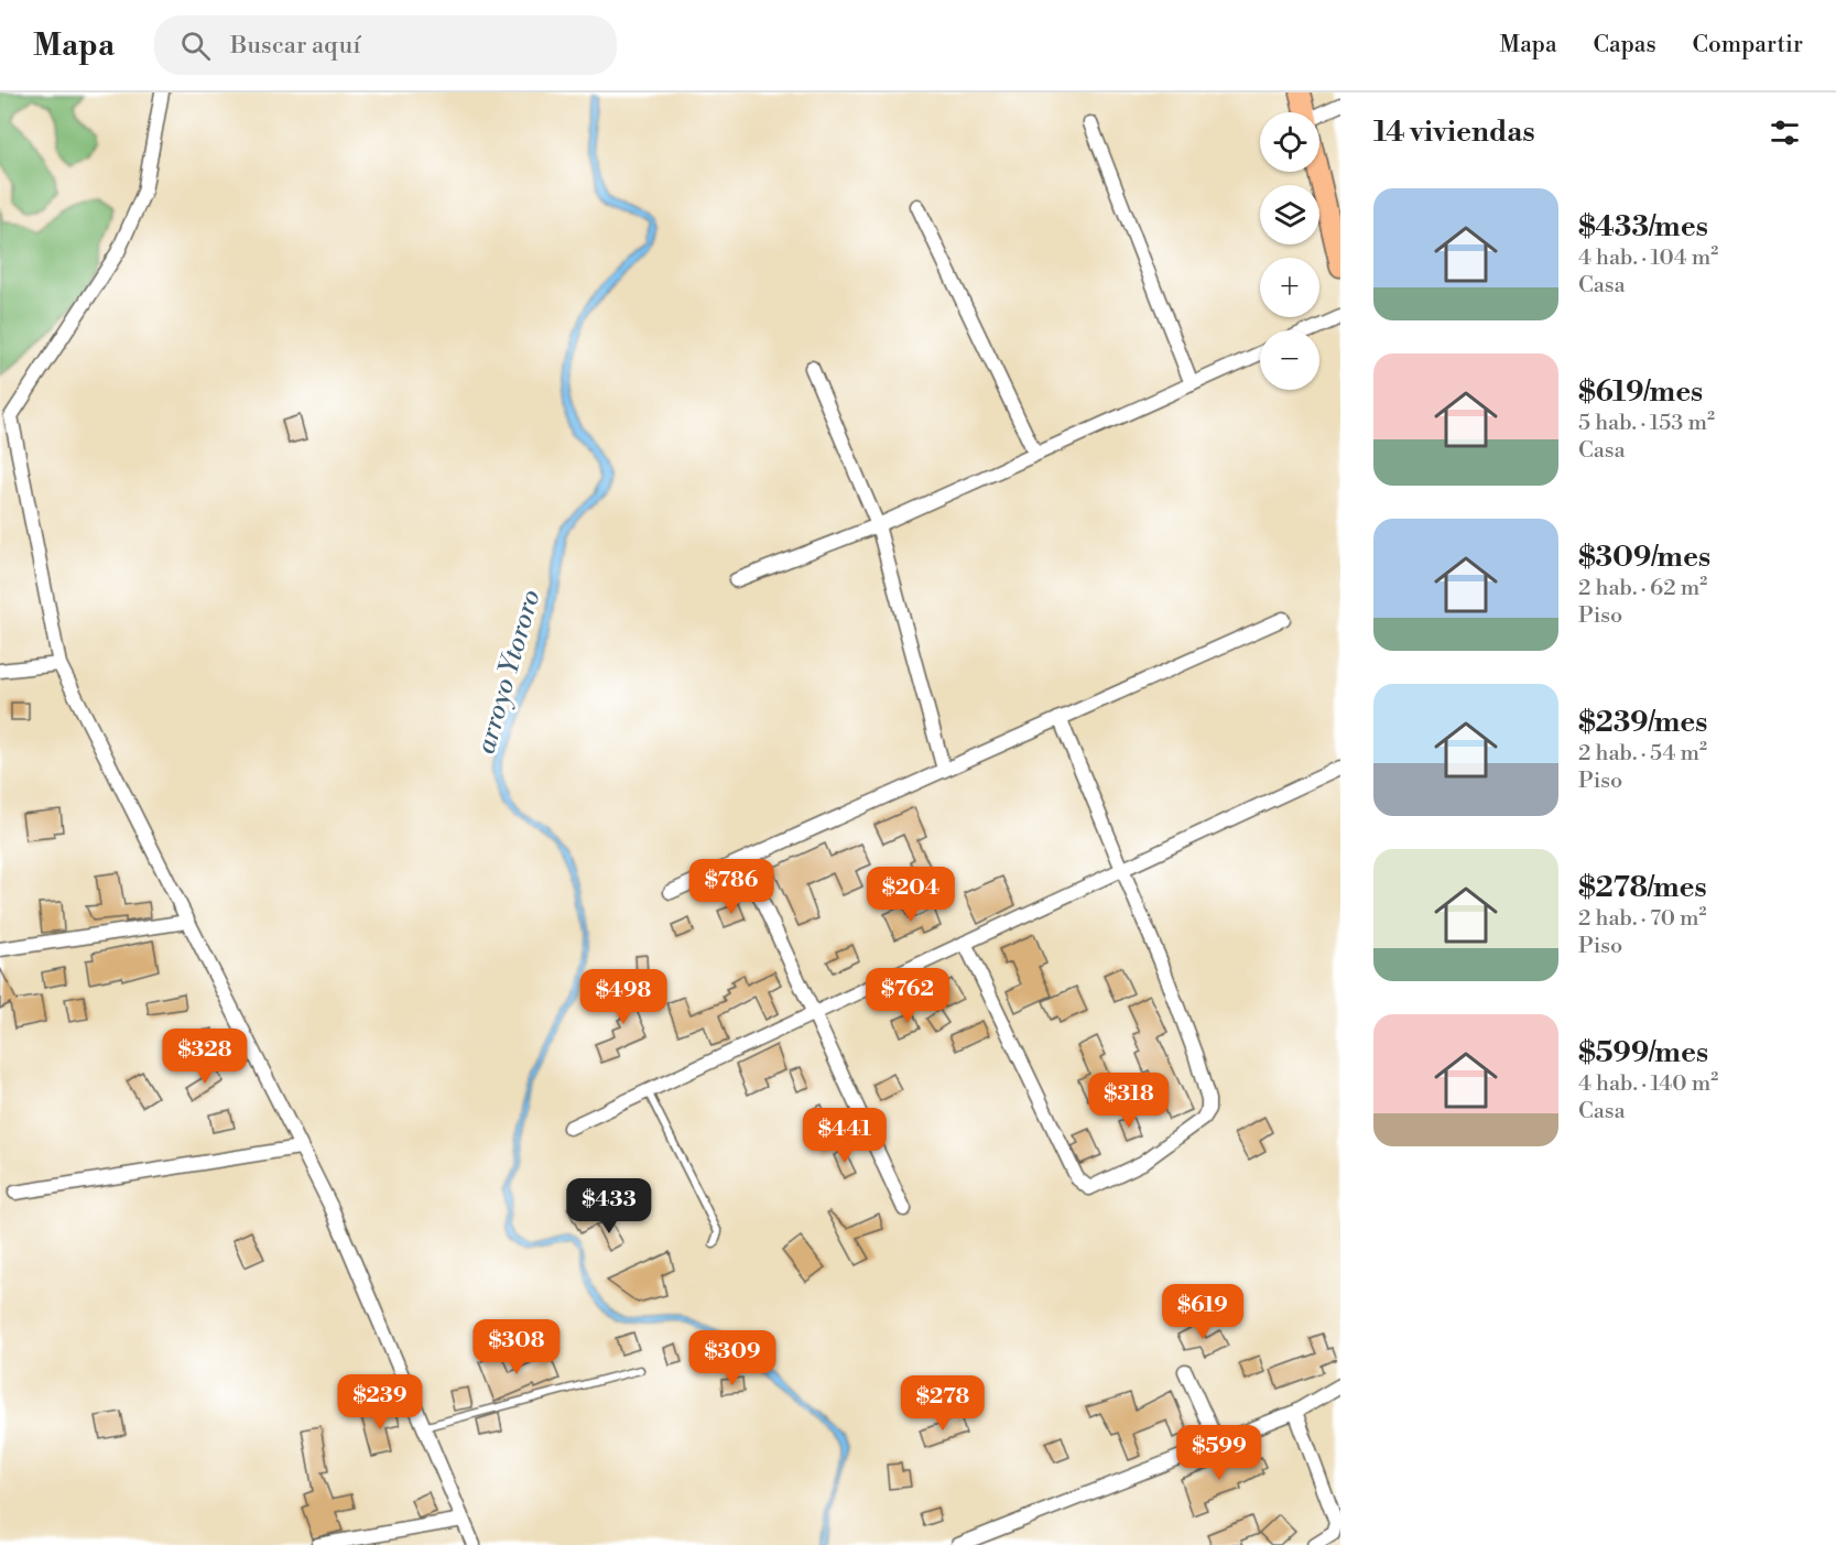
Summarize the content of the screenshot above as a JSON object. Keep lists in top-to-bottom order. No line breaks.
{"water":["arroyo Ytororo"],"page":{"header":"Mapa","search":"Buscar aquí","nav":["Mapa","Capas","Compartir"],"heading":"14 viviendas","map_buttons":["+","−"],"list":[{"name":"$433/mes","note":"4 hab. · 104 m² · Casa"},{"name":"$619/mes","note":"5 hab. · 153 m² · Casa"},{"name":"$309/mes","note":"2 hab. · 62 m² · Piso"},{"name":"$239/mes","note":"2 hab. · 54 m² · Piso"},{"name":"$278/mes","note":"2 hab. · 70 m² · Piso"},{"name":"$599/mes","note":"4 hab. · 140 m² · Casa"}],"price":["$786","$204","$762","$498","$328","$318","$441","$433","$619","$308","$309","$239","$278","$599"]}}
